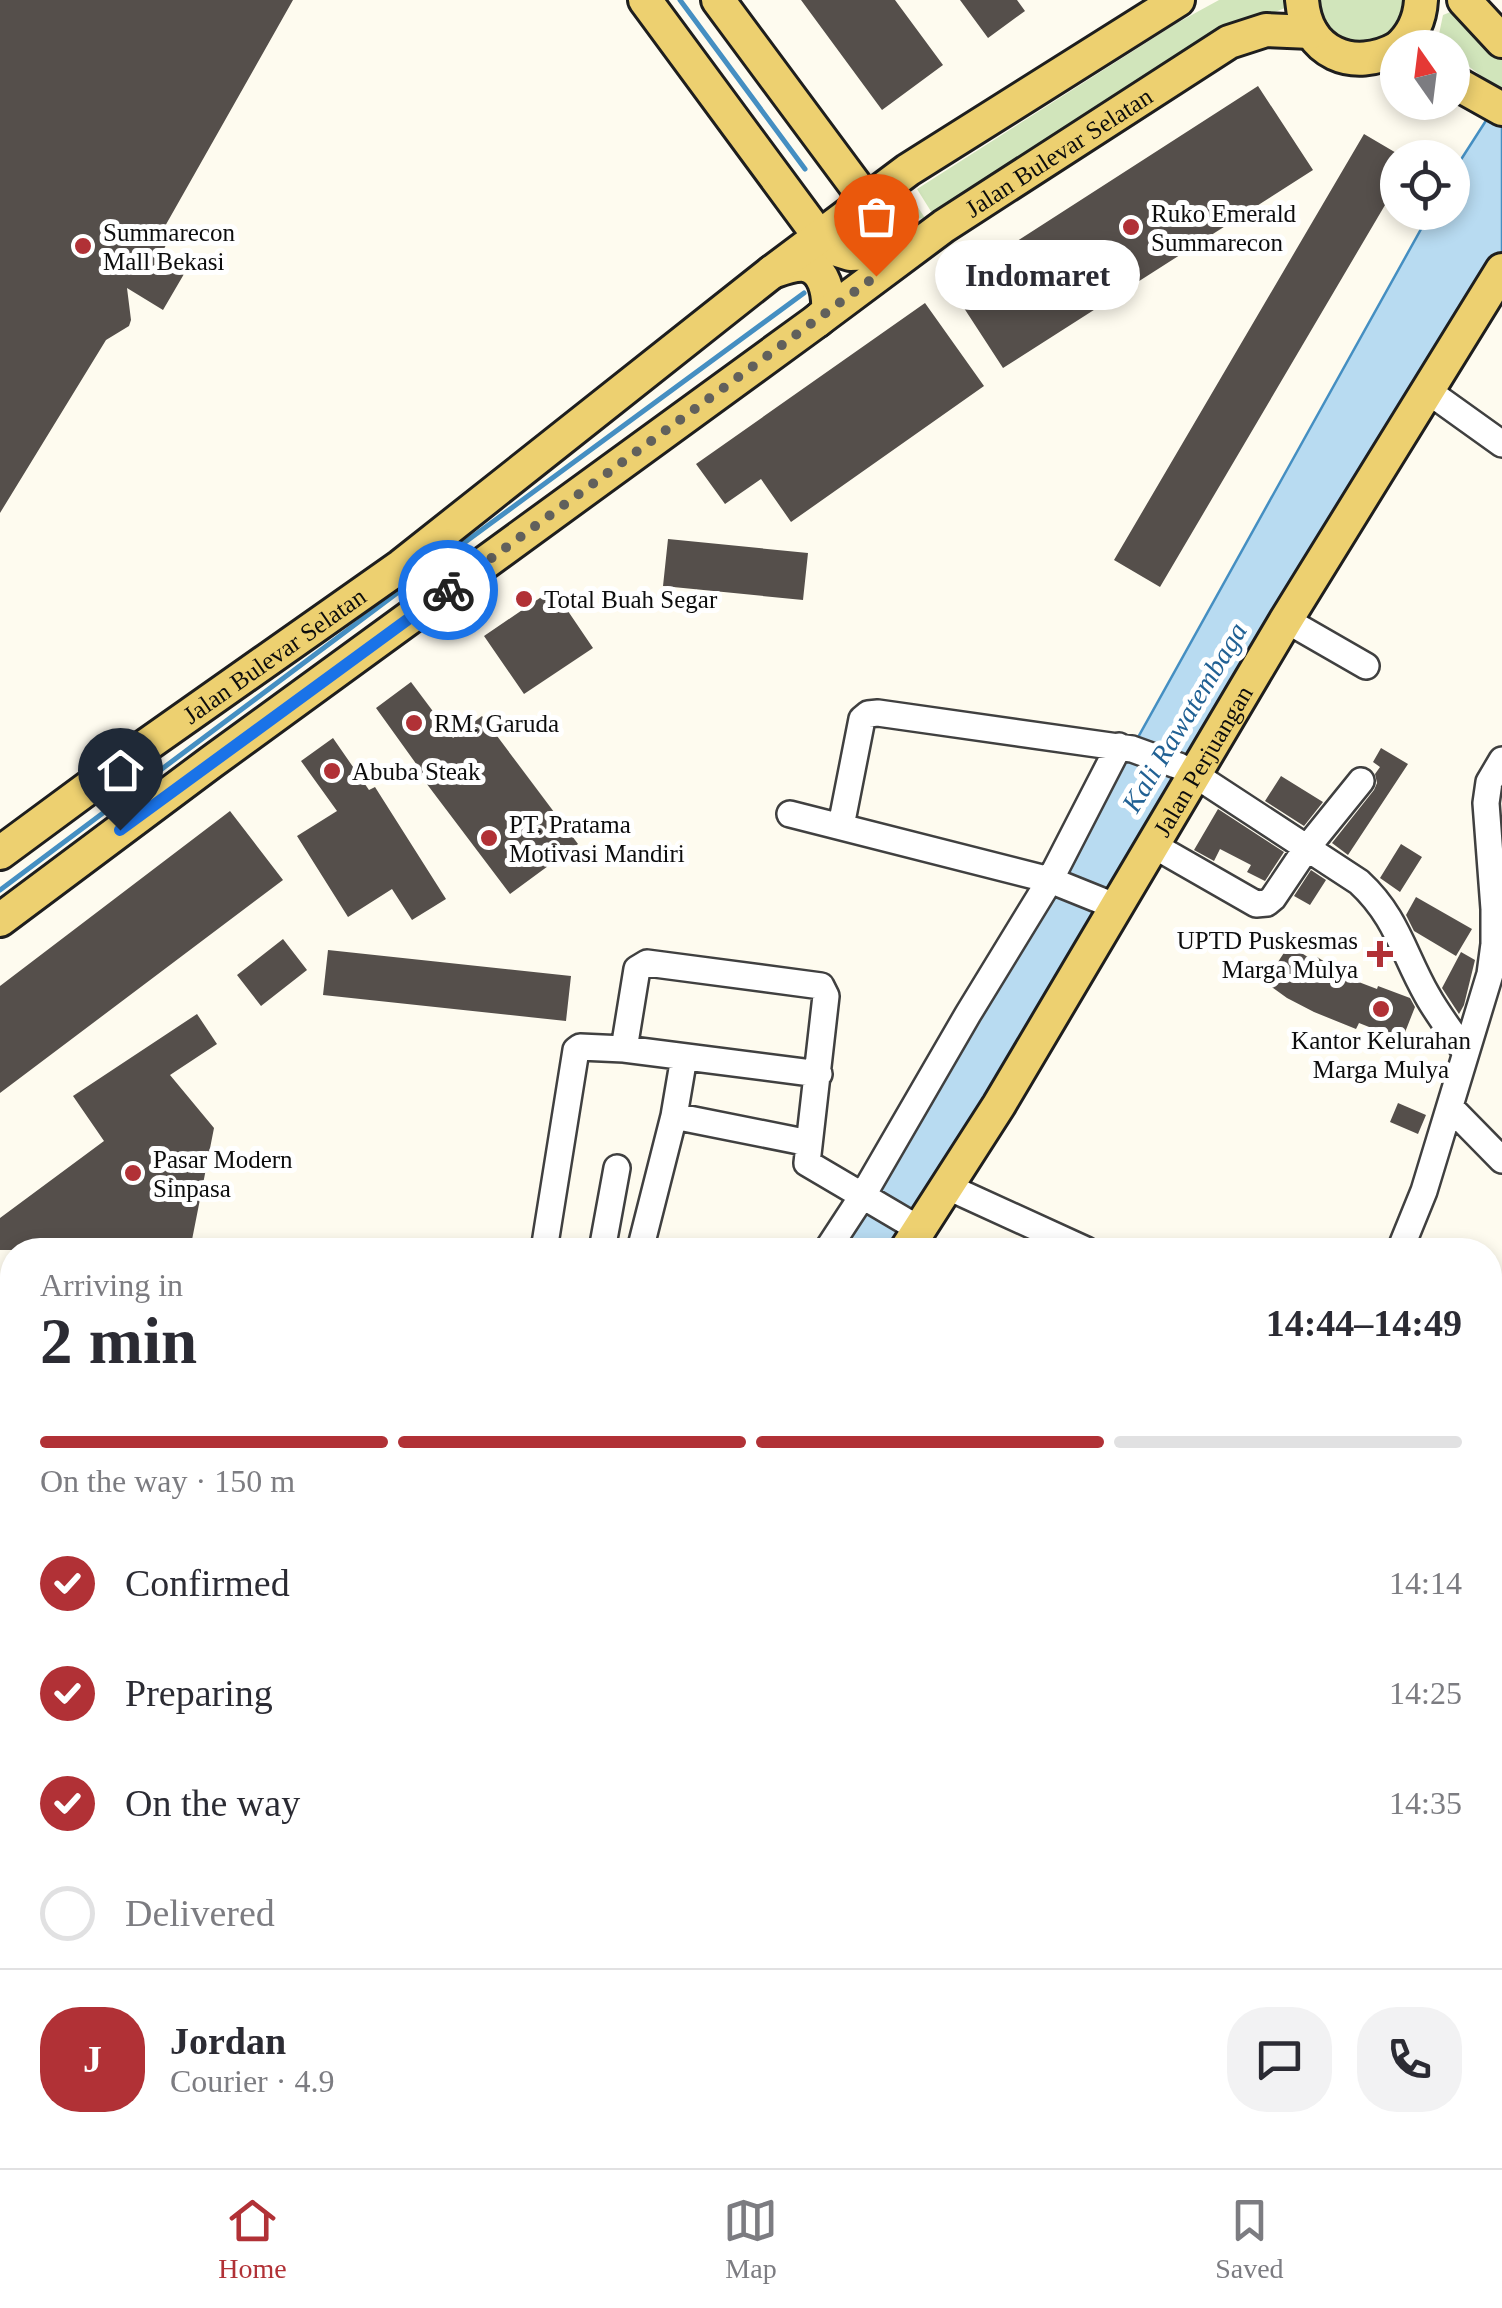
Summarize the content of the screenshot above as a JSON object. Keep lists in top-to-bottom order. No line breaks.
{"streets":{"main road":["Jalan Bulevar Selatan","Jalan Perjuangan"]},"water":["Kali Rawatembaga"],"places":{"other":["Ruko Emerald Summarecon","Summarecon Mall Bekasi","Indomaret","Total Buah Segar","RM. Garuda","Abuba Steak","PT. Pratama Motivasi Mandiri","Kantor Kelurahan Marga Mulya","Pasar Modern Sinpasa"],"health":["UPTD Puskesmas Marga Mulya"]},"north":"top","page":{"bubble":"Indomaret","heading":["2 min","Arriving in","14:44–14:49"],"panel":["Jordan","Courier · 4.9"],"bar":"On the way · 150 m","list":[["Confirmed","14:14"],["Preparing","14:25"],["On the way","14:35"],"Delivered"],"round":"J","tabs":["Home","Map","Saved"]}}
